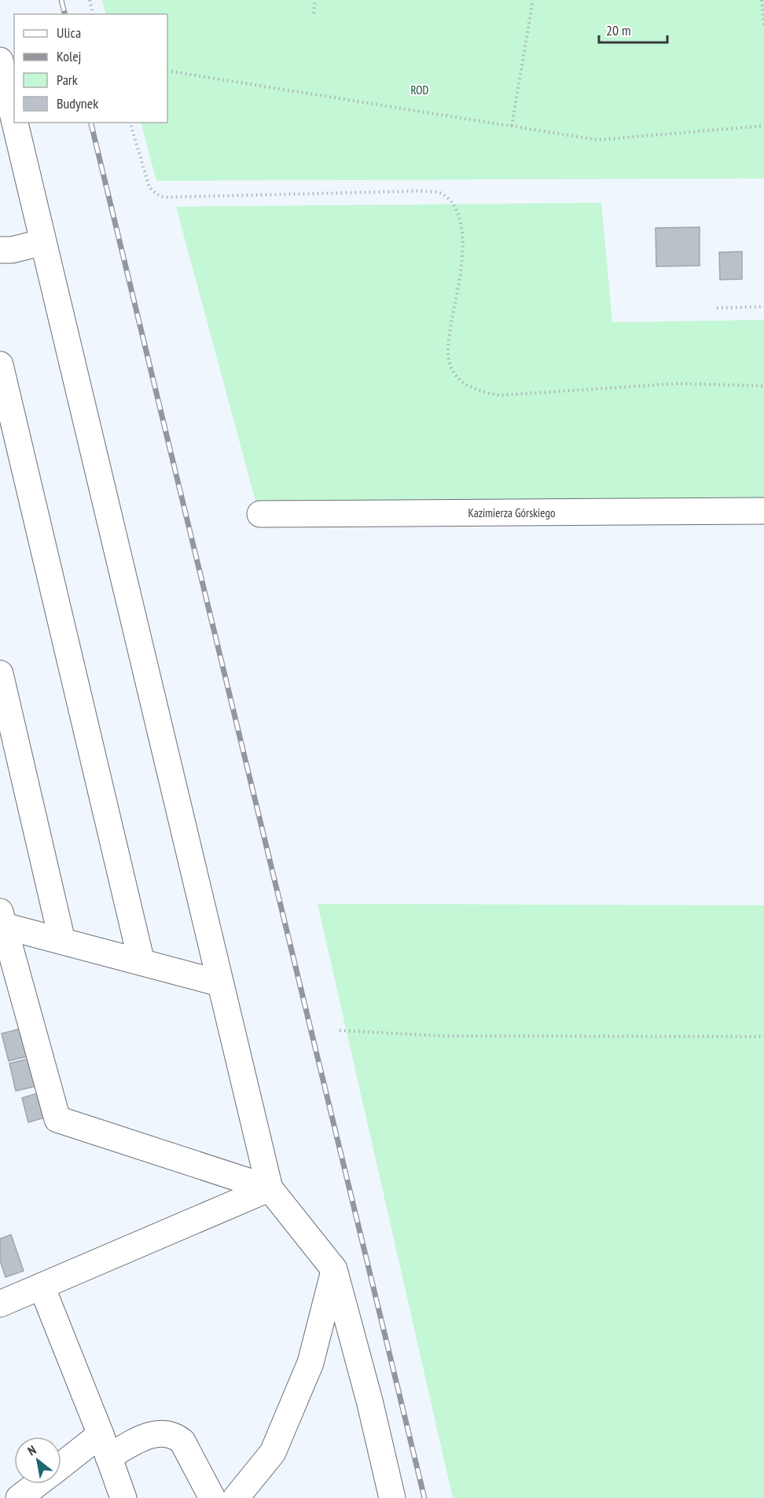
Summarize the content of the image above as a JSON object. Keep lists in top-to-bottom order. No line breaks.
{"streets":{"street":["Kazimierza Górskiego"]},"parks":["ROD"],"legend":["Ulica","Kolej","Park","Budynek"],"scale_bar":"20 m","north":"top left"}
